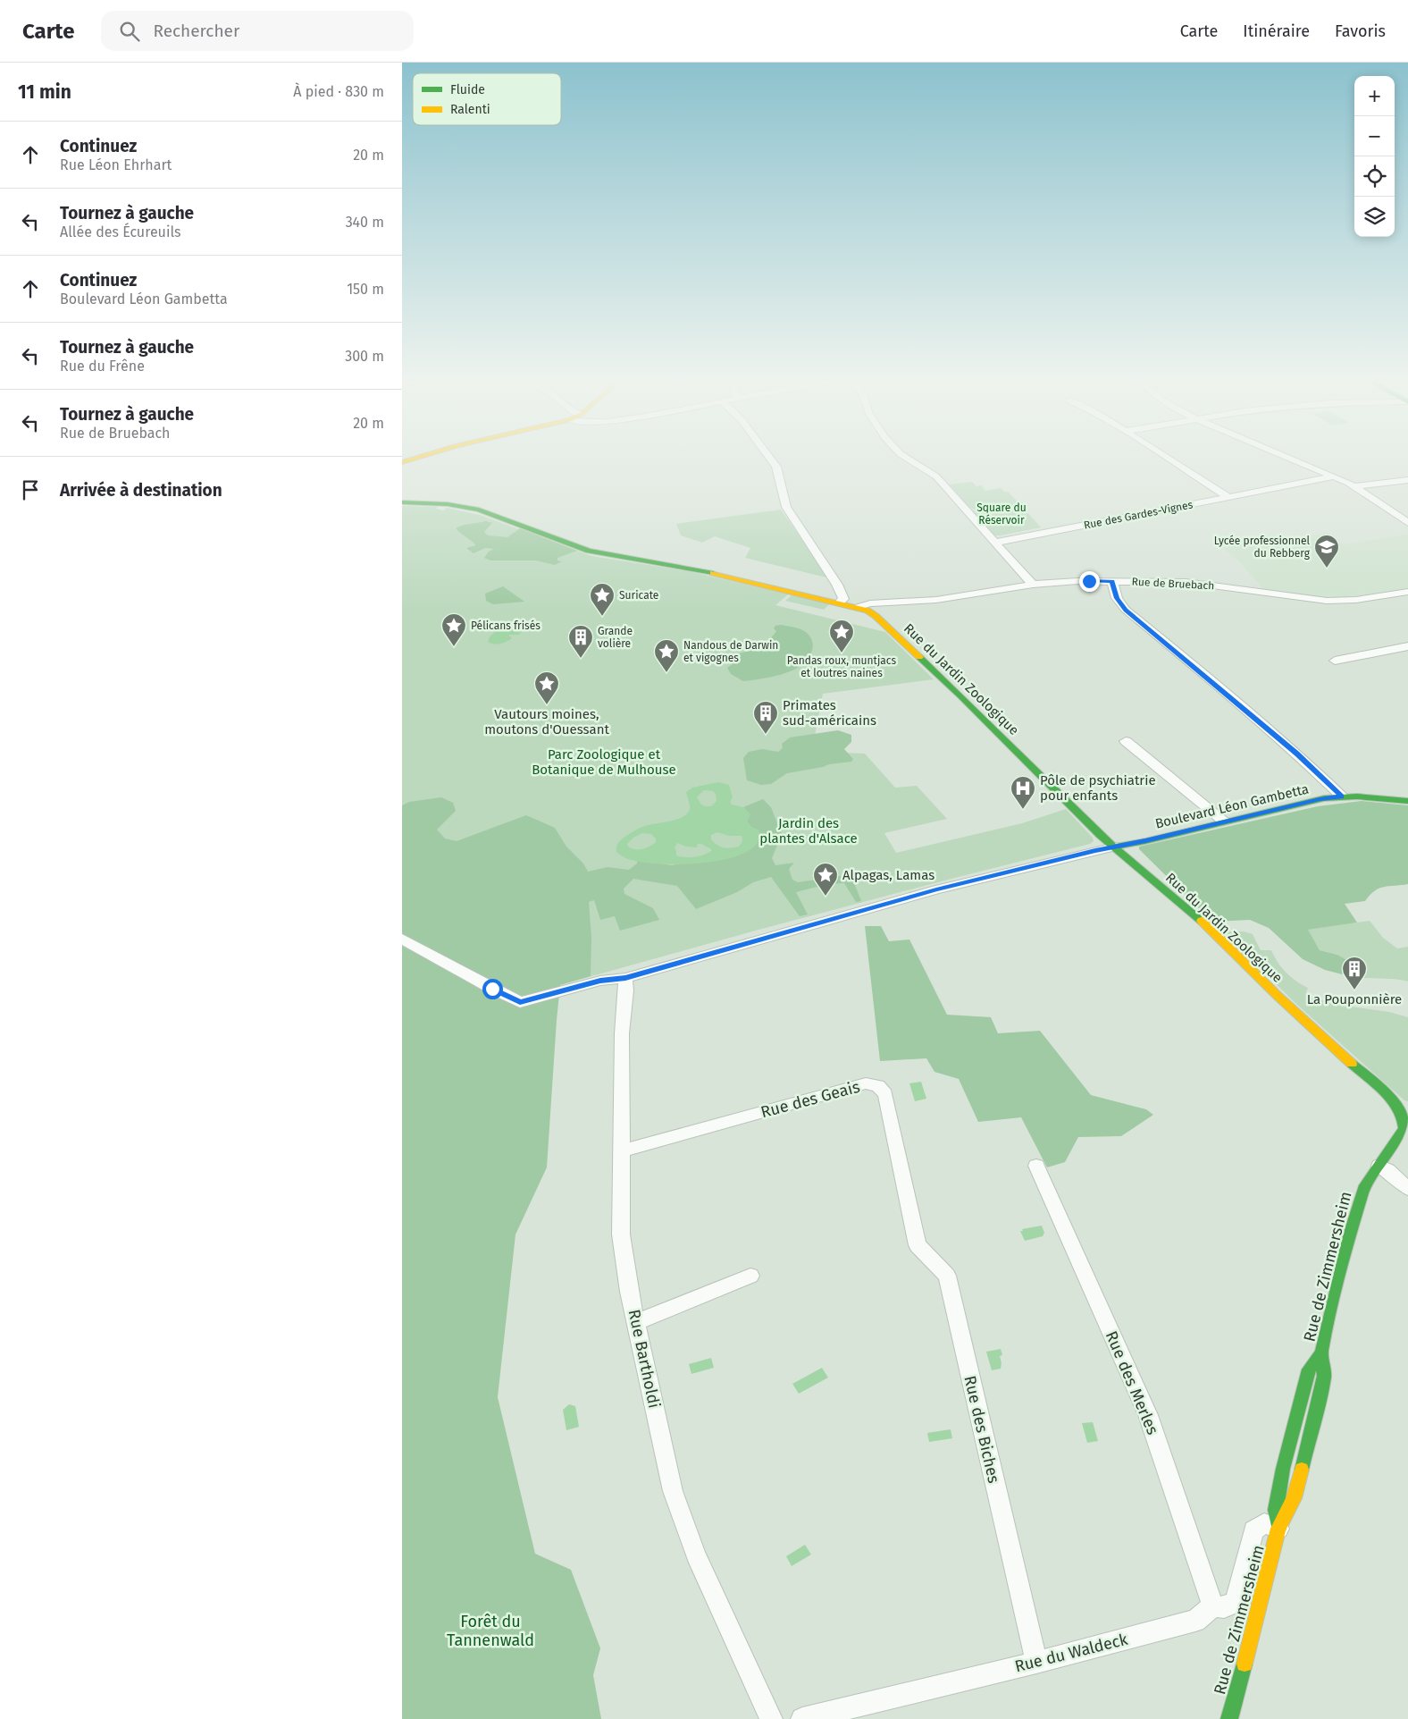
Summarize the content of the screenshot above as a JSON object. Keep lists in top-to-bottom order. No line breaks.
{"streets":{"main road":["Rue du Jardin Zoologique","Boulevard Léon Gambetta","Rue de Zimmersheim"],"street":["Rue des Gardes-Vignes","Rue de Bruebach","Rue des Geais","Rue Bartholdi","Rue des Merles","Rue des Biches","Rue du Waldeck"]},"crossings":[["Rue de Bruebach","Rue du Jardin Zoologique"],["Rue du Jardin Zoologique","Boulevard Léon Gambetta"],["Rue du Jardin Zoologique","Rue de Zimmersheim"],["Rue des Geais","Rue Bartholdi"],["Rue des Geais","Rue des Biches"],["Rue de Zimmersheim","Rue du Waldeck"],["Rue des Merles","Rue du Waldeck"],["Rue des Biches","Rue du Waldeck"]],"parks":["Square du Réservoir","Parc Zoologique et Botanique de Mulhouse","Jardin des plantes d'Alsace","Forêt du Tannenwald"],"places":{"school or university":["Lycée professionnel du Rebberg"],"place":["Suricate","Pélicans frisés","Pandas roux, muntjacs et loutres naines","Nandous de Darwin et vigognes","Vautours moines, moutons d'Ouessant","Alpagas, Lamas"],"building":["Grande volière","Primates sud-américains","La Pouponnière"],"hospital":["Pôle de psychiatrie pour enfants"]},"legend":["Fluide","Ralenti"],"page":{"header":"Carte","search":"Rechercher","nav":["Carte","Itinéraire","Favoris"],"heading":["11 min","À pied · 830 m"],"map_buttons":["+","−"],"list":[["Continuez","Rue Léon Ehrhart","20 m"],["Tournez à gauche","Allée des Écureuils","340 m"],["Continuez","Boulevard Léon Gambetta","150 m"],["Tournez à gauche","Rue du Frêne","300 m"],["Tournez à gauche","Rue de Bruebach","20 m"],"Arrivée à destination"]}}
